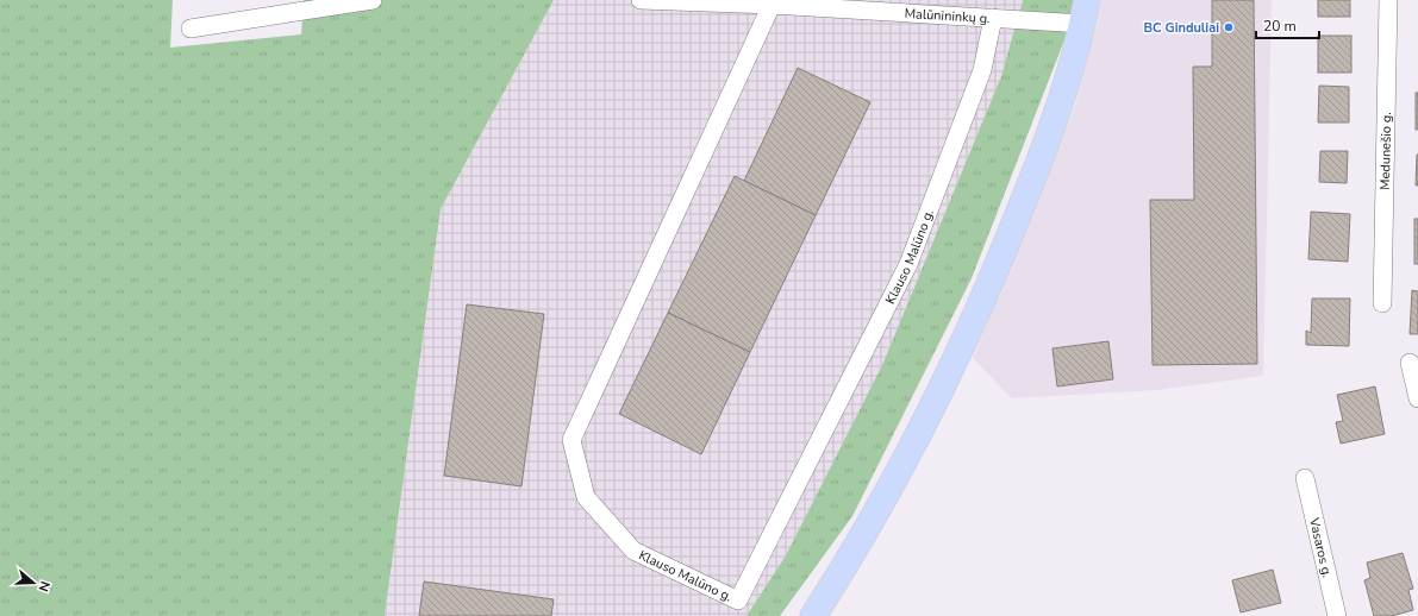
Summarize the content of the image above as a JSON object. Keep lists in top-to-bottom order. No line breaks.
{"streets":{"street":["Malūnininkų g.","Medunešio g.","Klauso Malūno g.","Vasaros g."]},"crossings":[["Malūnininkų g.","Klauso Malūno g."]],"places":["BC Ginduliai"],"scale_bar":"20 m","north":"right"}
